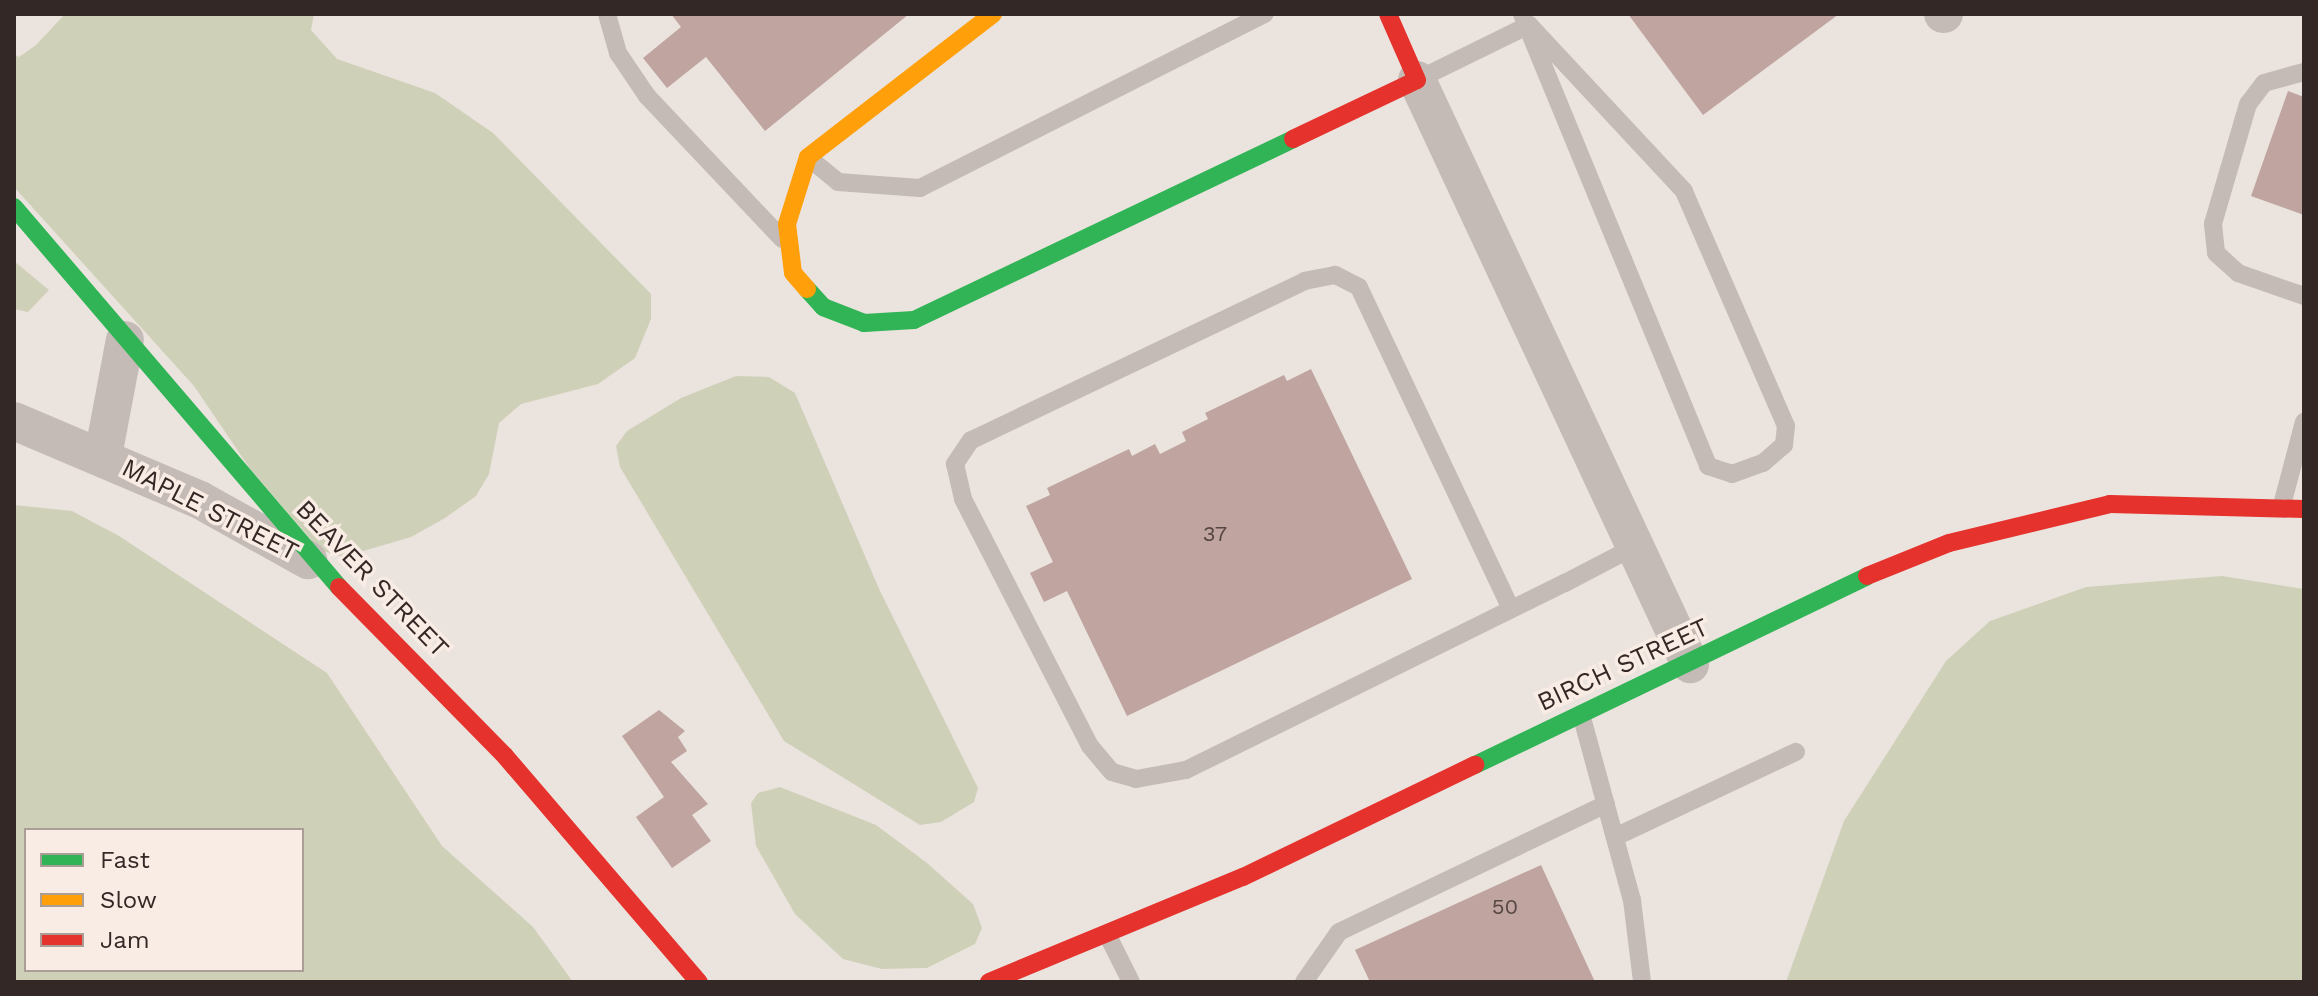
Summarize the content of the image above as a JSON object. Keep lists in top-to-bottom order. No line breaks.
{"streets":{"street":["MAPLE STREET","BEAVER STREET","BIRCH STREET"]},"crossings":[["MAPLE STREET","BEAVER STREET"]],"house_numbers":["37","50"],"legend":["Fast","Slow","Jam"]}
